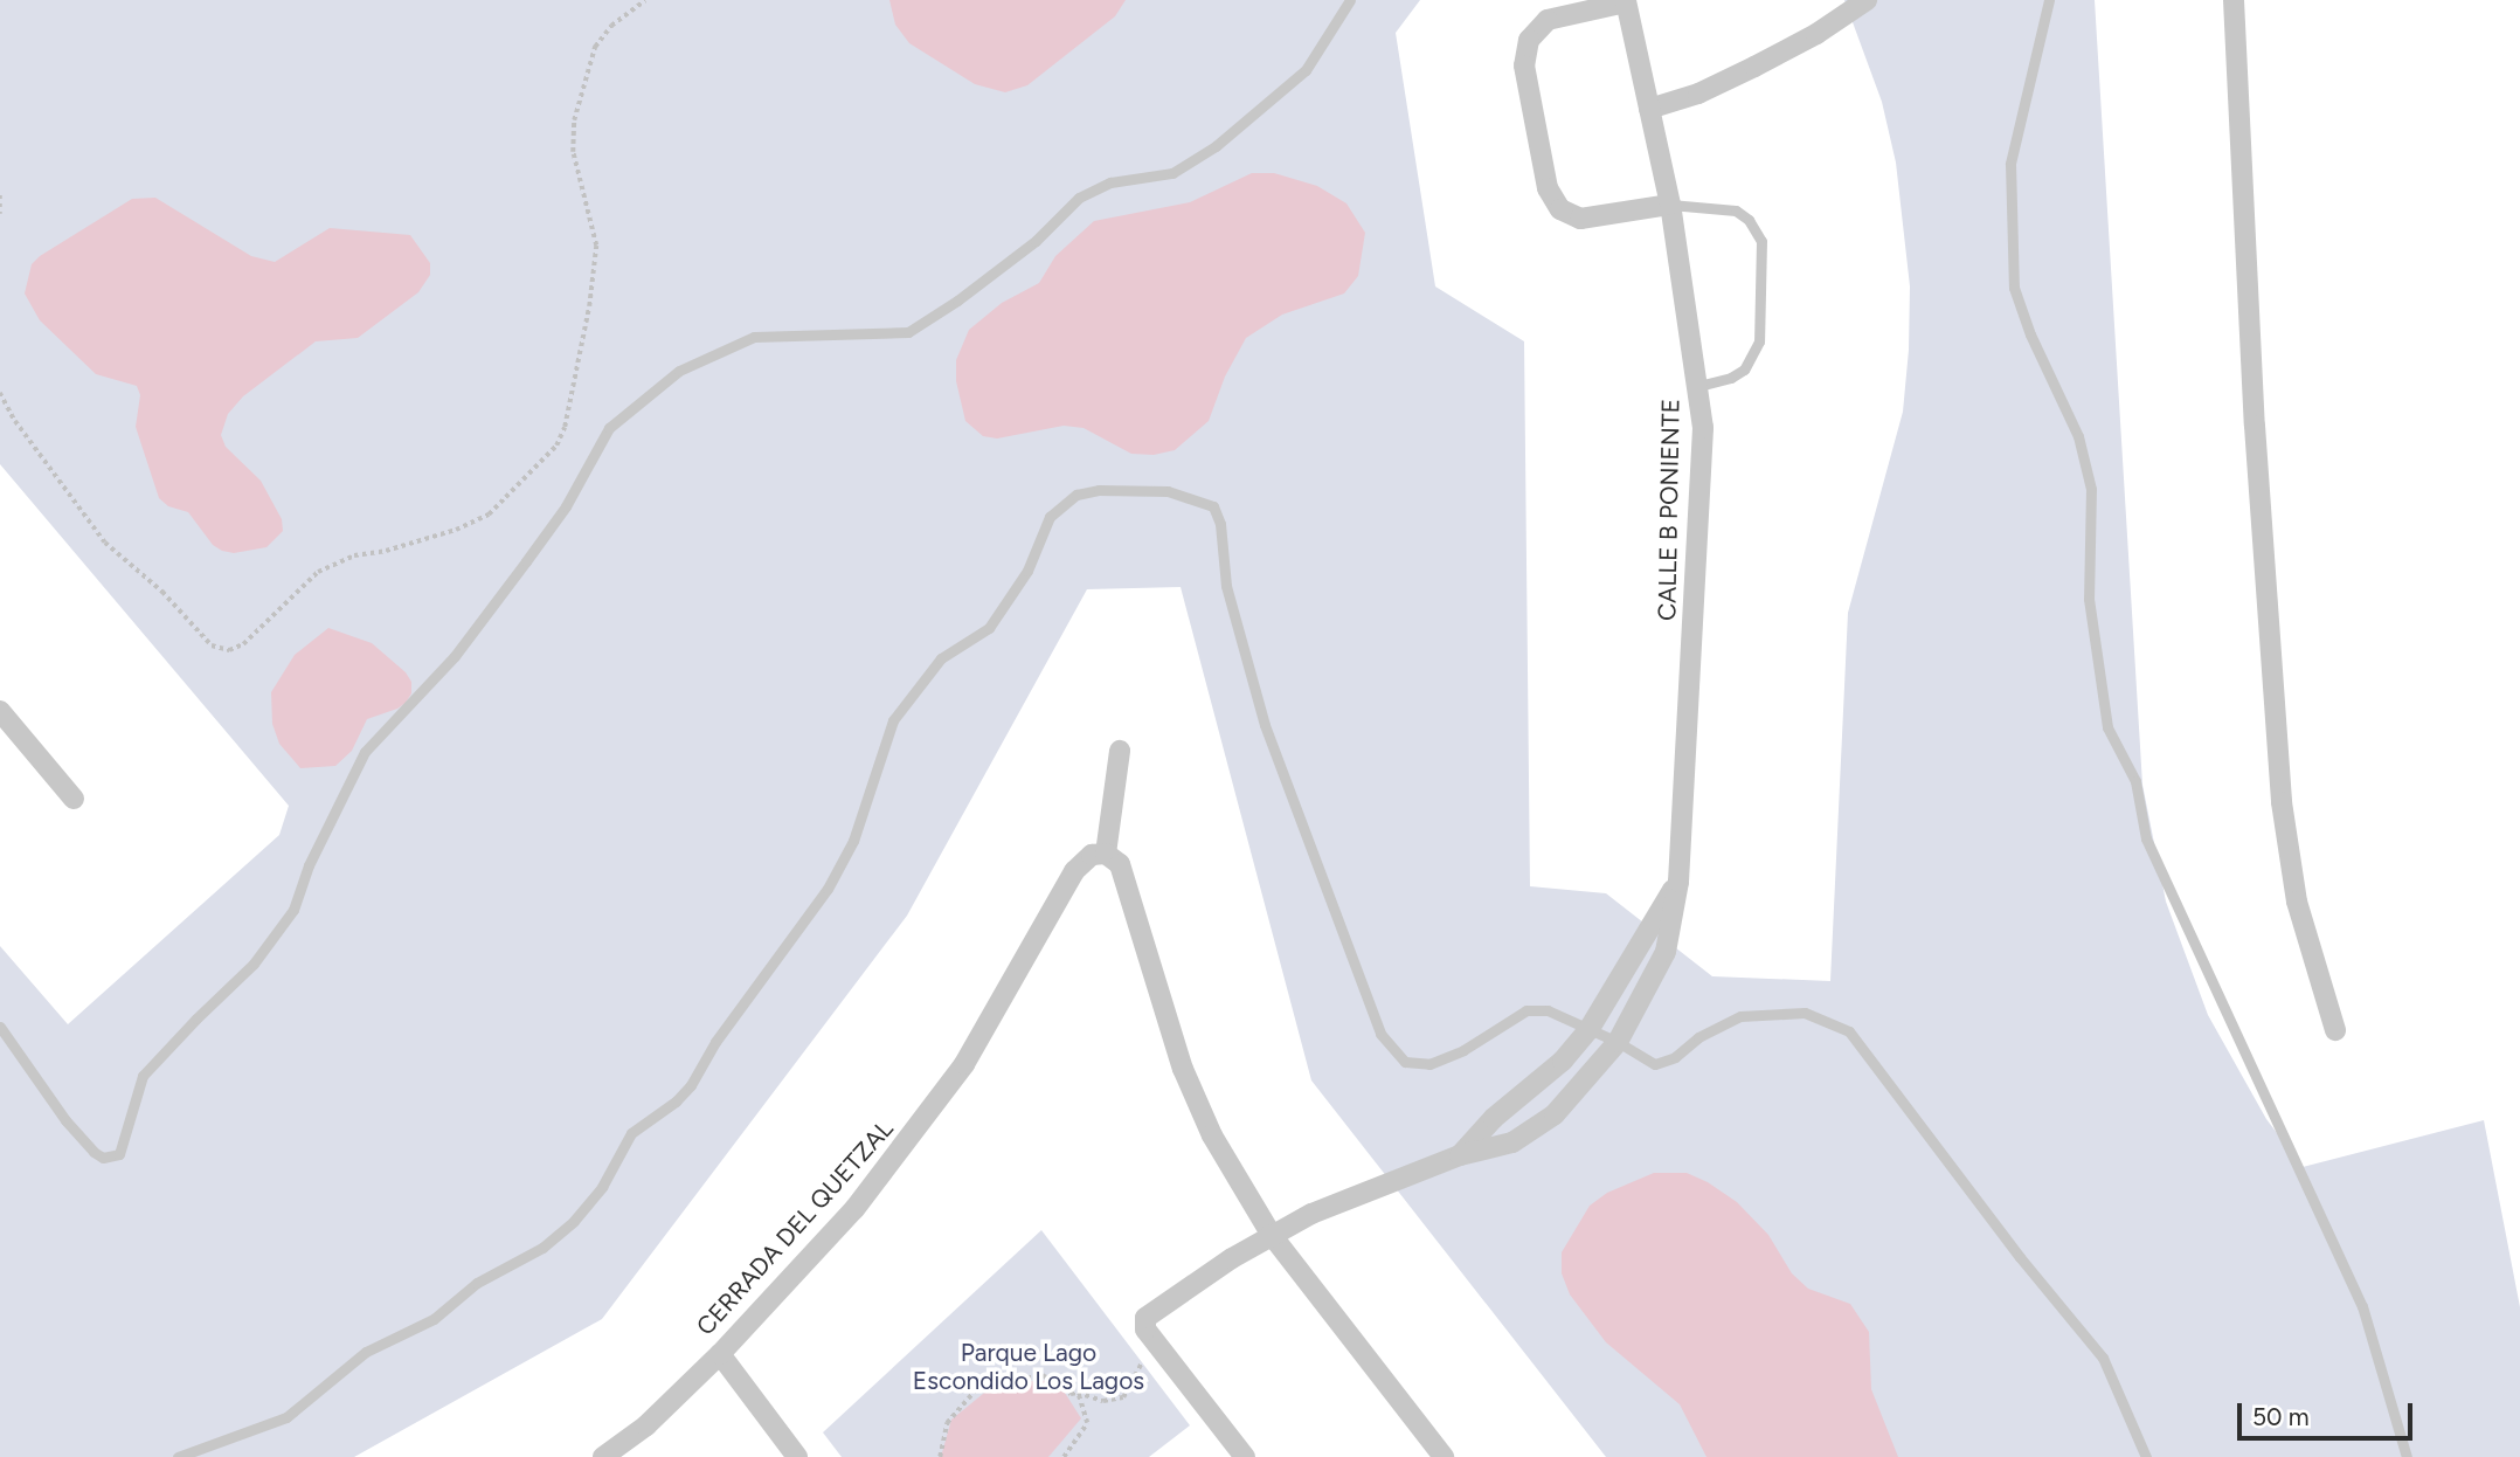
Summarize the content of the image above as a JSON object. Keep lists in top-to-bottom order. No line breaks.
{"streets":{"street":["CALLE B PONIENTE","CERRADA DEL QUETZAL"]},"parks":["Parque Lago Escondido Los Lagos"],"scale_bar":"50 m"}
